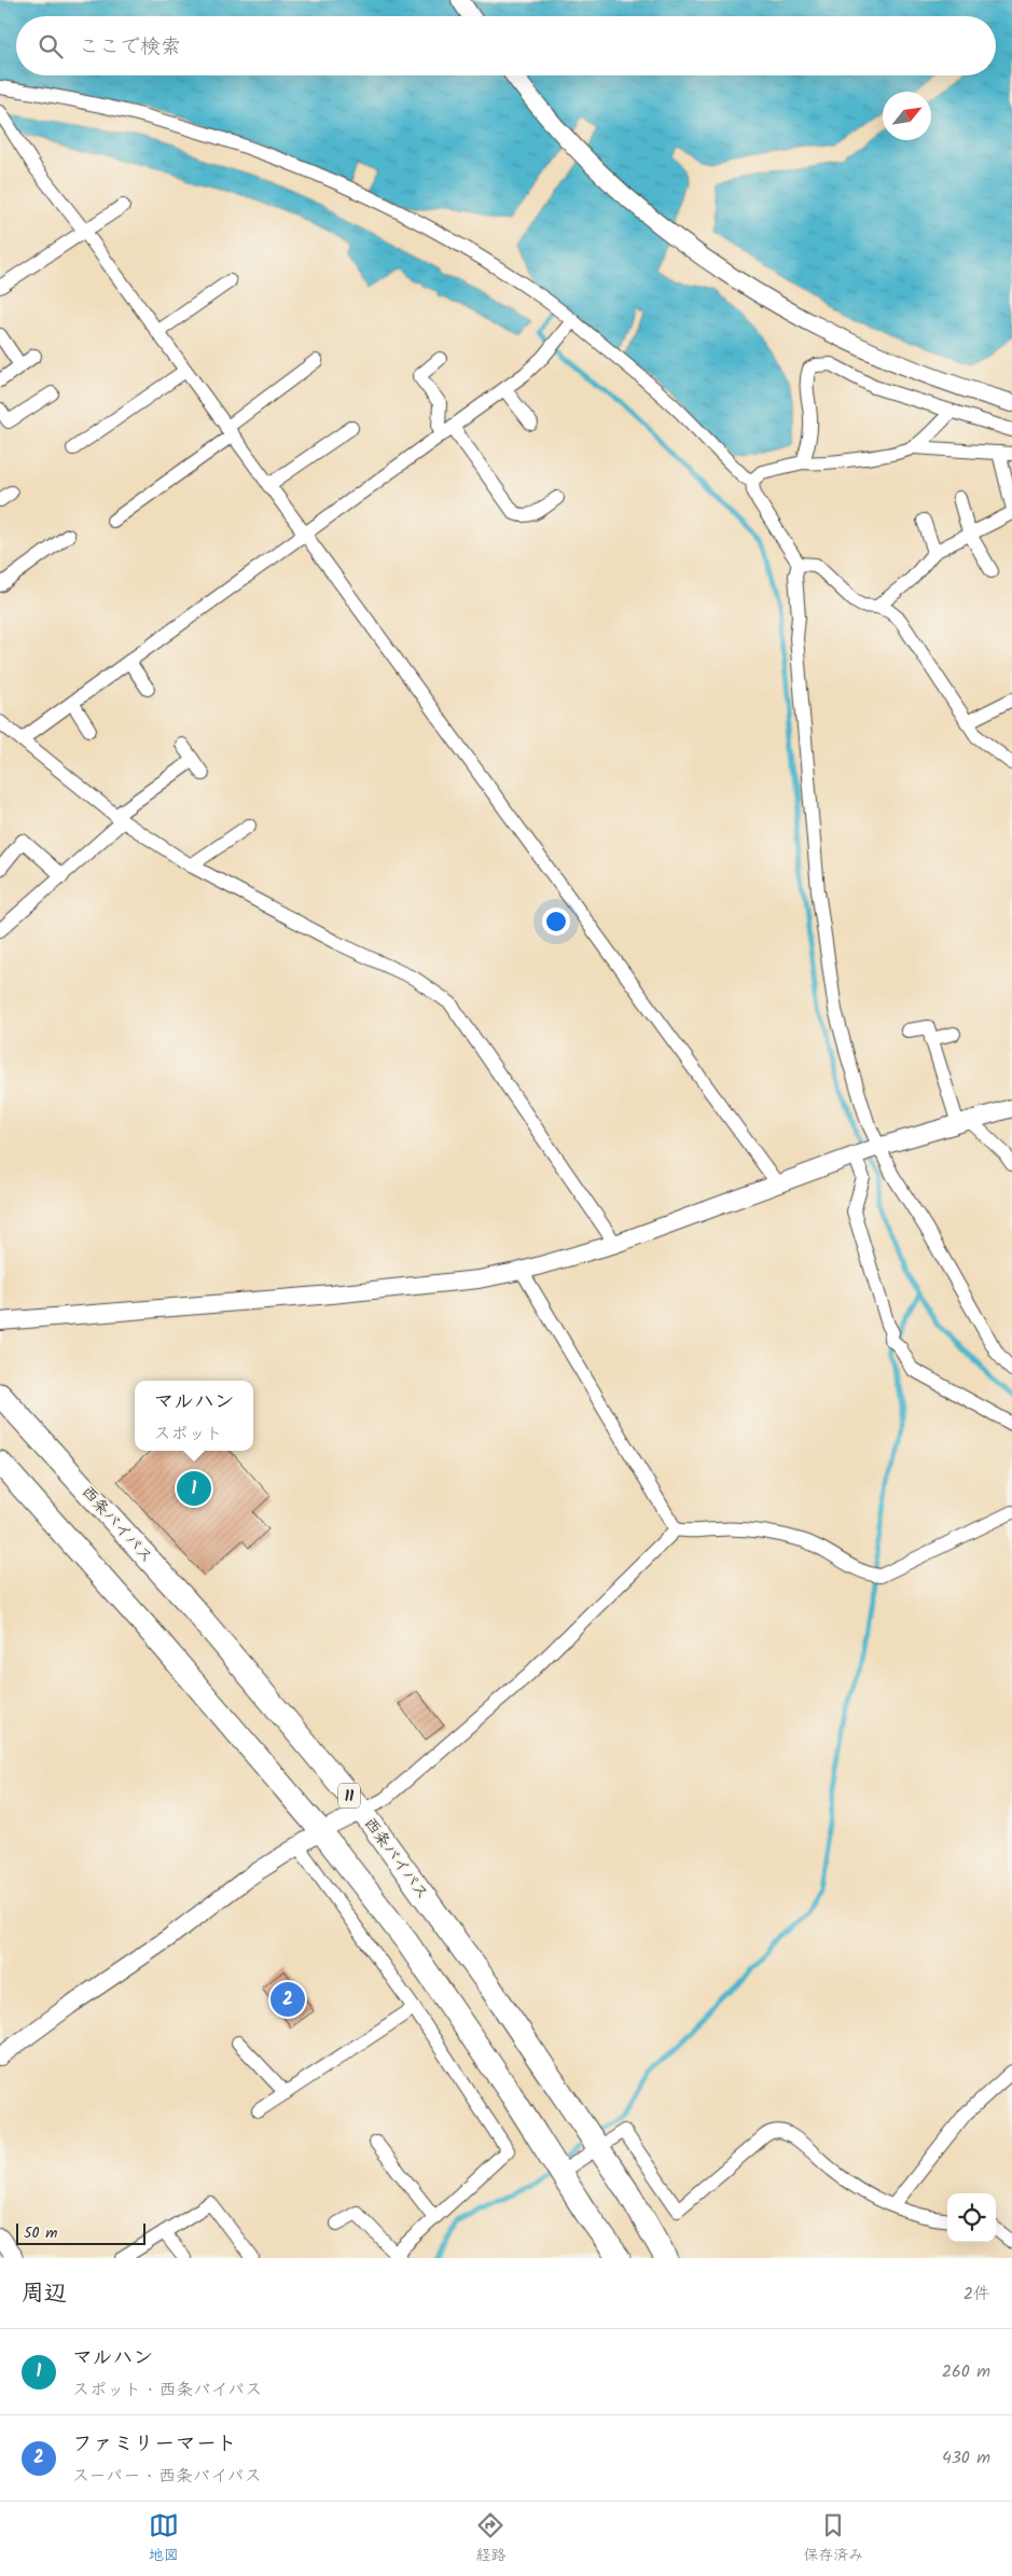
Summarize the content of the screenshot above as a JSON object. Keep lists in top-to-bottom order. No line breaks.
{"streets":{"highway":["西条バイパス","11"]},"scale_bar":"50 m","north":"top right","page":{"search":"ここで検索","popup":["マルハン","スポット"],"pins":["1","2"],"scale":"50 m","heading":["周辺","2件"],"list":[{"mark":"1","name":"マルハン","note":"スポット · 西条バイパス","value":"260 m"},{"mark":"2","name":"ファミリーマート","note":"スーパー · 西条バイパス","value":"430 m"}],"nav":["地図","経路","保存済み"]}}
